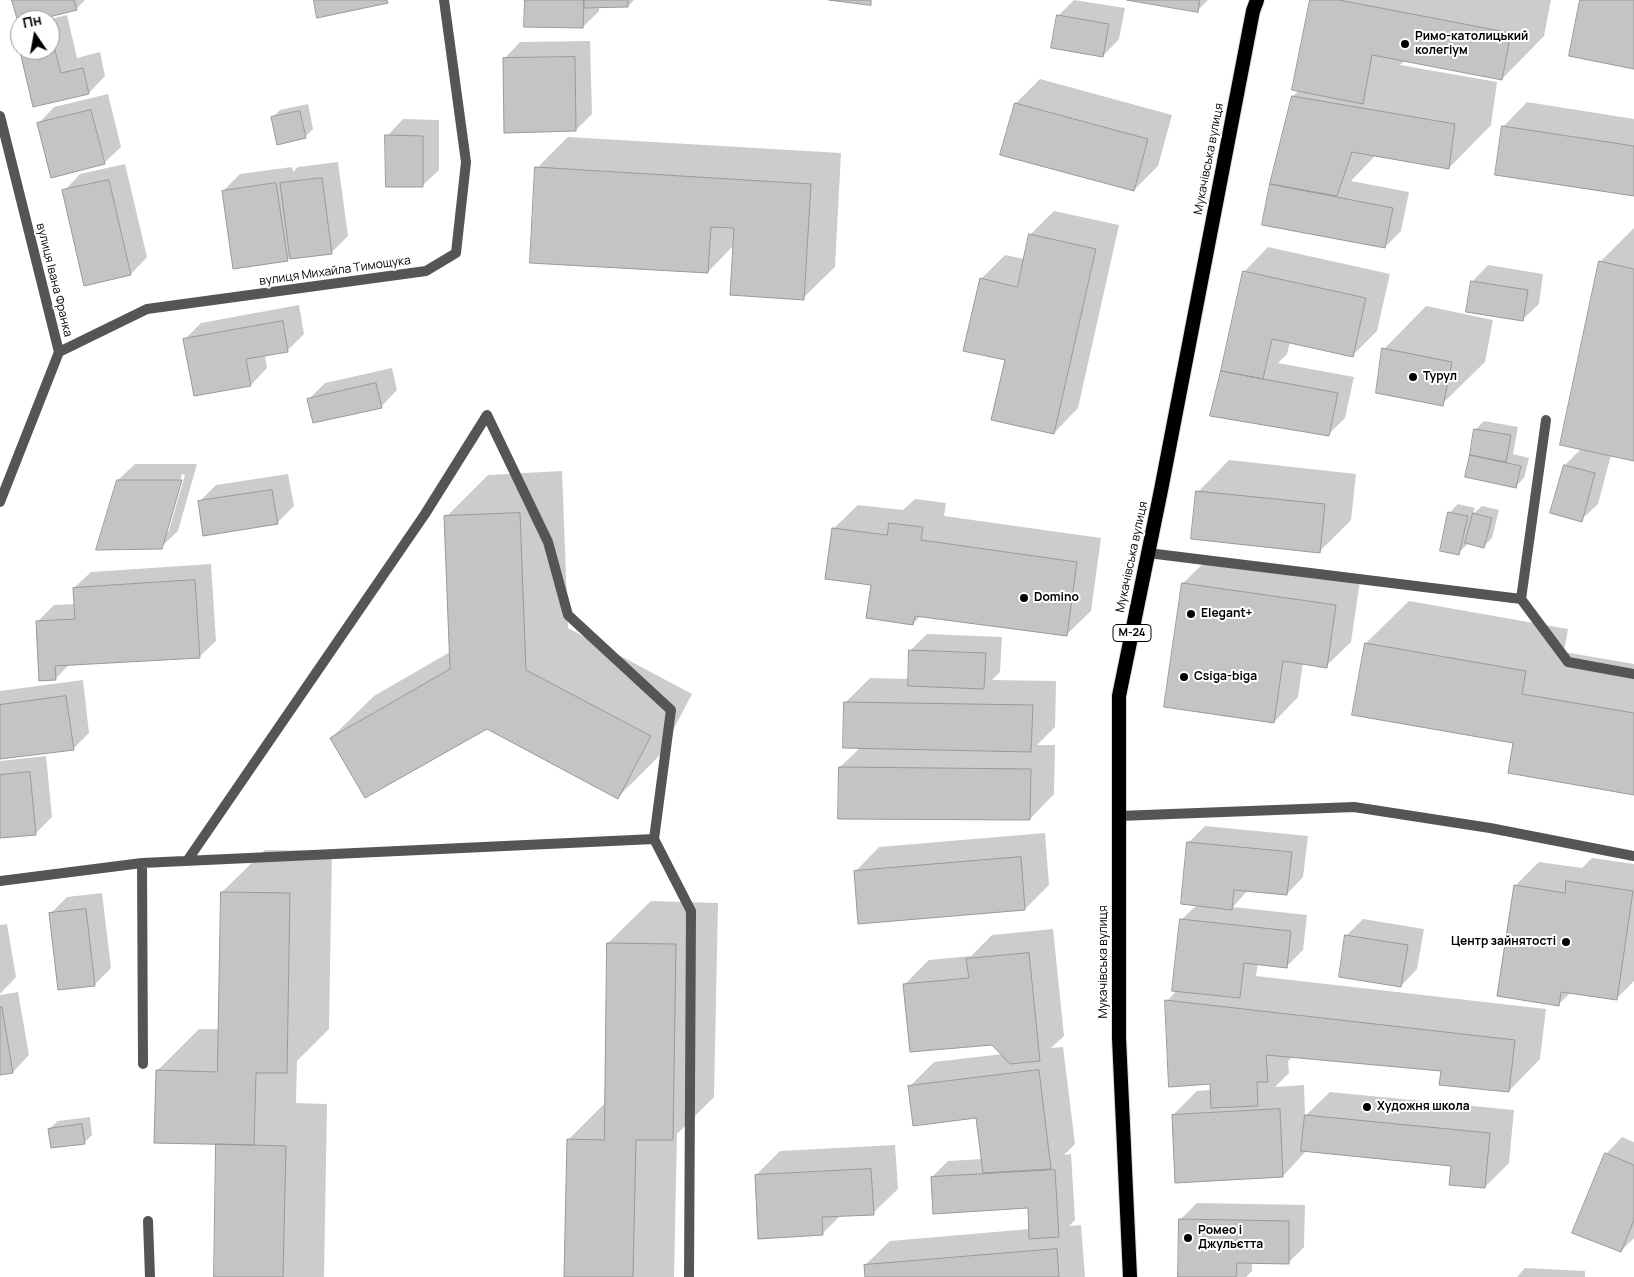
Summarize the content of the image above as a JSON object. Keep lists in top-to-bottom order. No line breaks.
{"streets":{"highway":["Мукачівська вулиця","М-24"],"street":["вулиця Михайла Тимощука","вулиця Івана Франка"]},"crossings":[["вулиця Михайла Тимощука","вулиця Івана Франка"]],"places":["Римо-католицький колегіум","Турул","Domino","Elegant+","Csiga-biga","Центр зайнятості","Художня школа","Ромео і Джульєтта"],"north":"top"}
